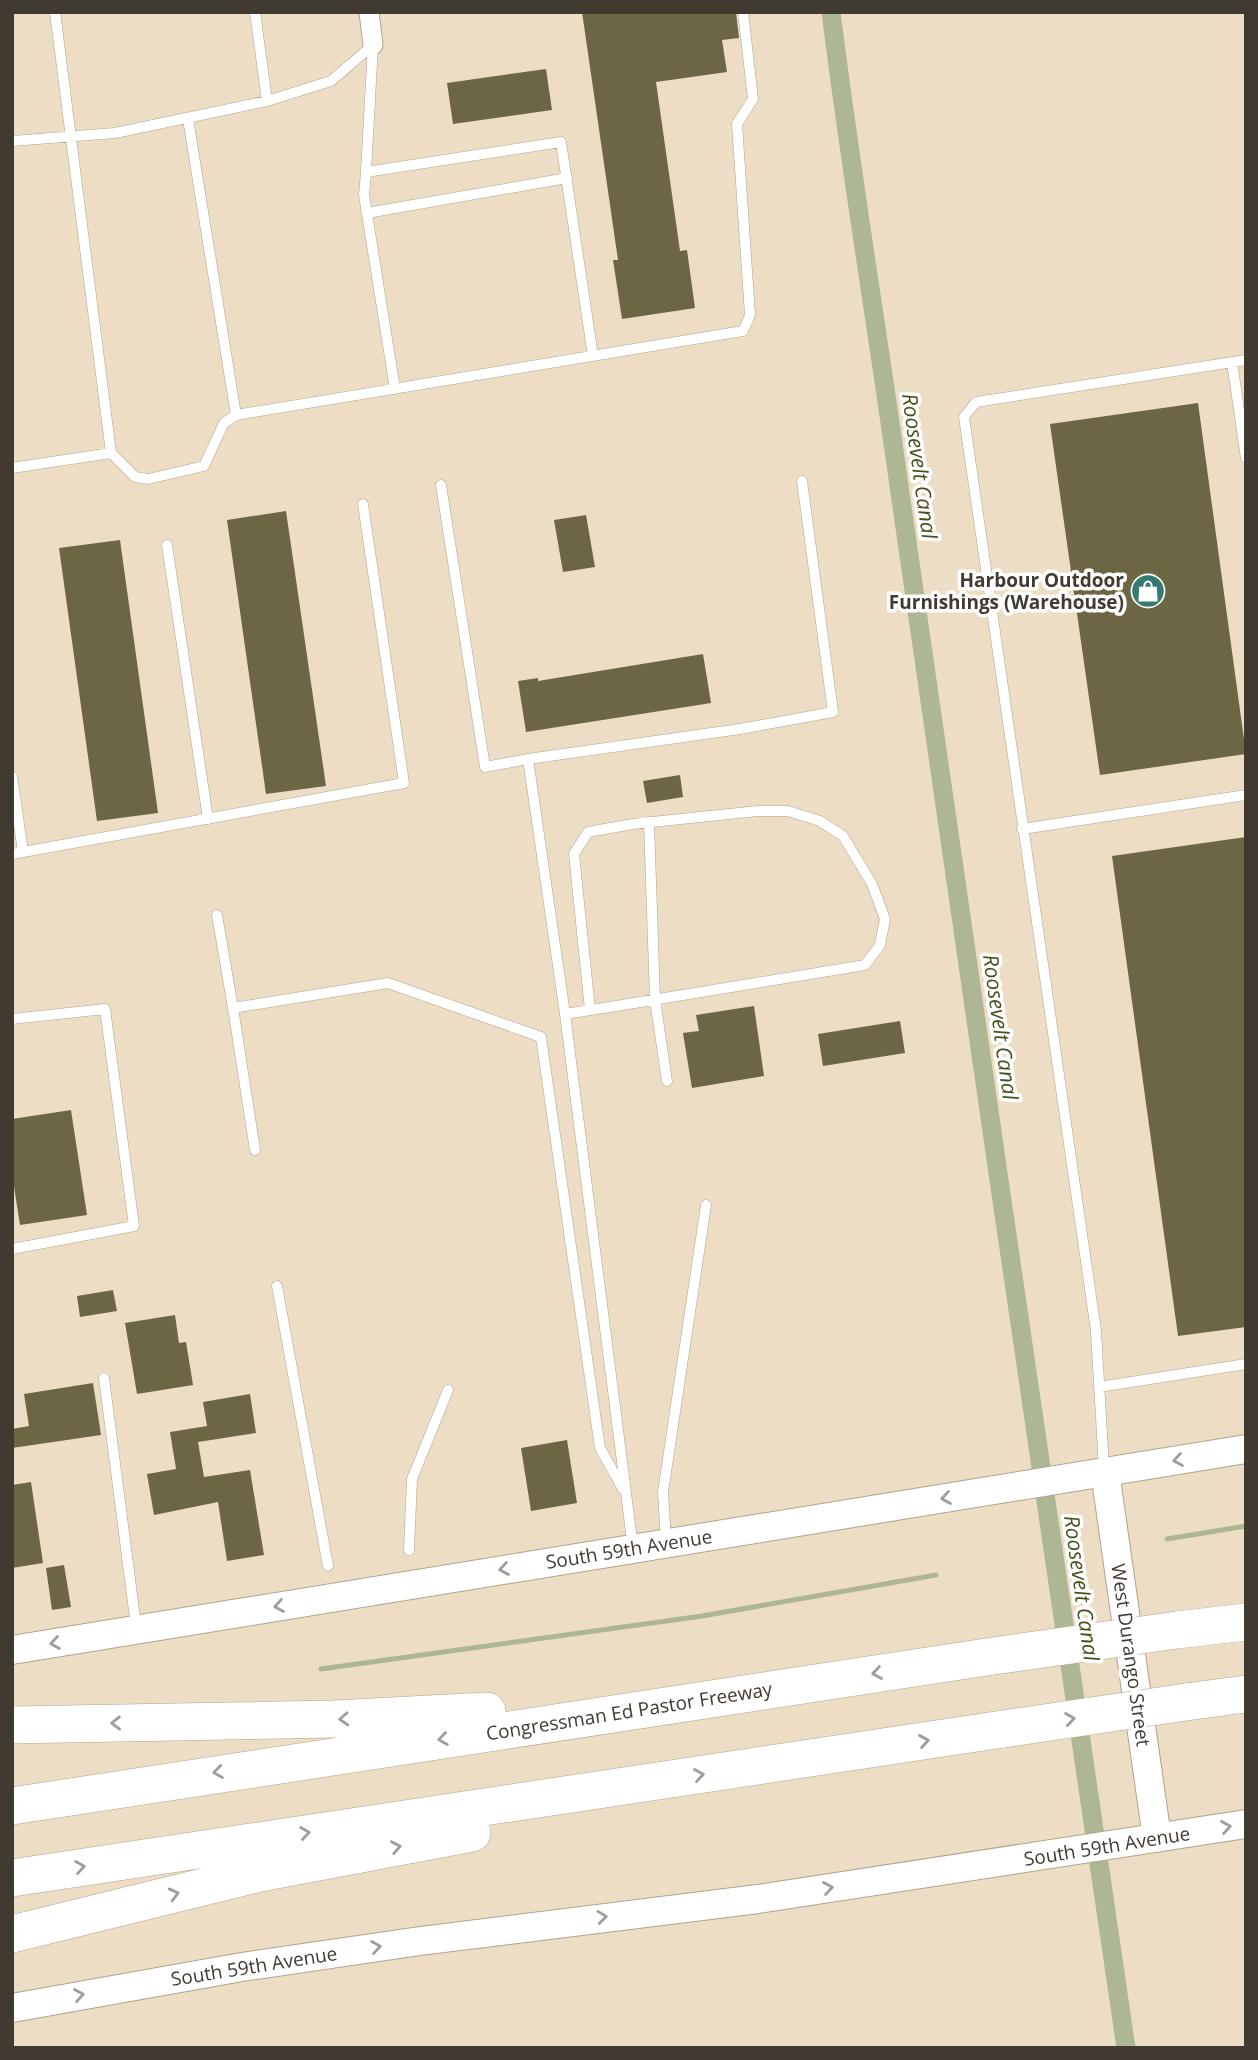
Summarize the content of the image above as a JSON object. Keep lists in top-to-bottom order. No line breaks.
{"streets":{"highway":["Congressman Ed Pastor Freeway"],"main road":["South 59th Avenue","West Durango Street"]},"crossings":[["South 59th Avenue","West Durango Street"]],"water":["Roosevelt Canal"],"places":{"shop":["Harbour Outdoor Furnishings (Warehouse)"]}}
